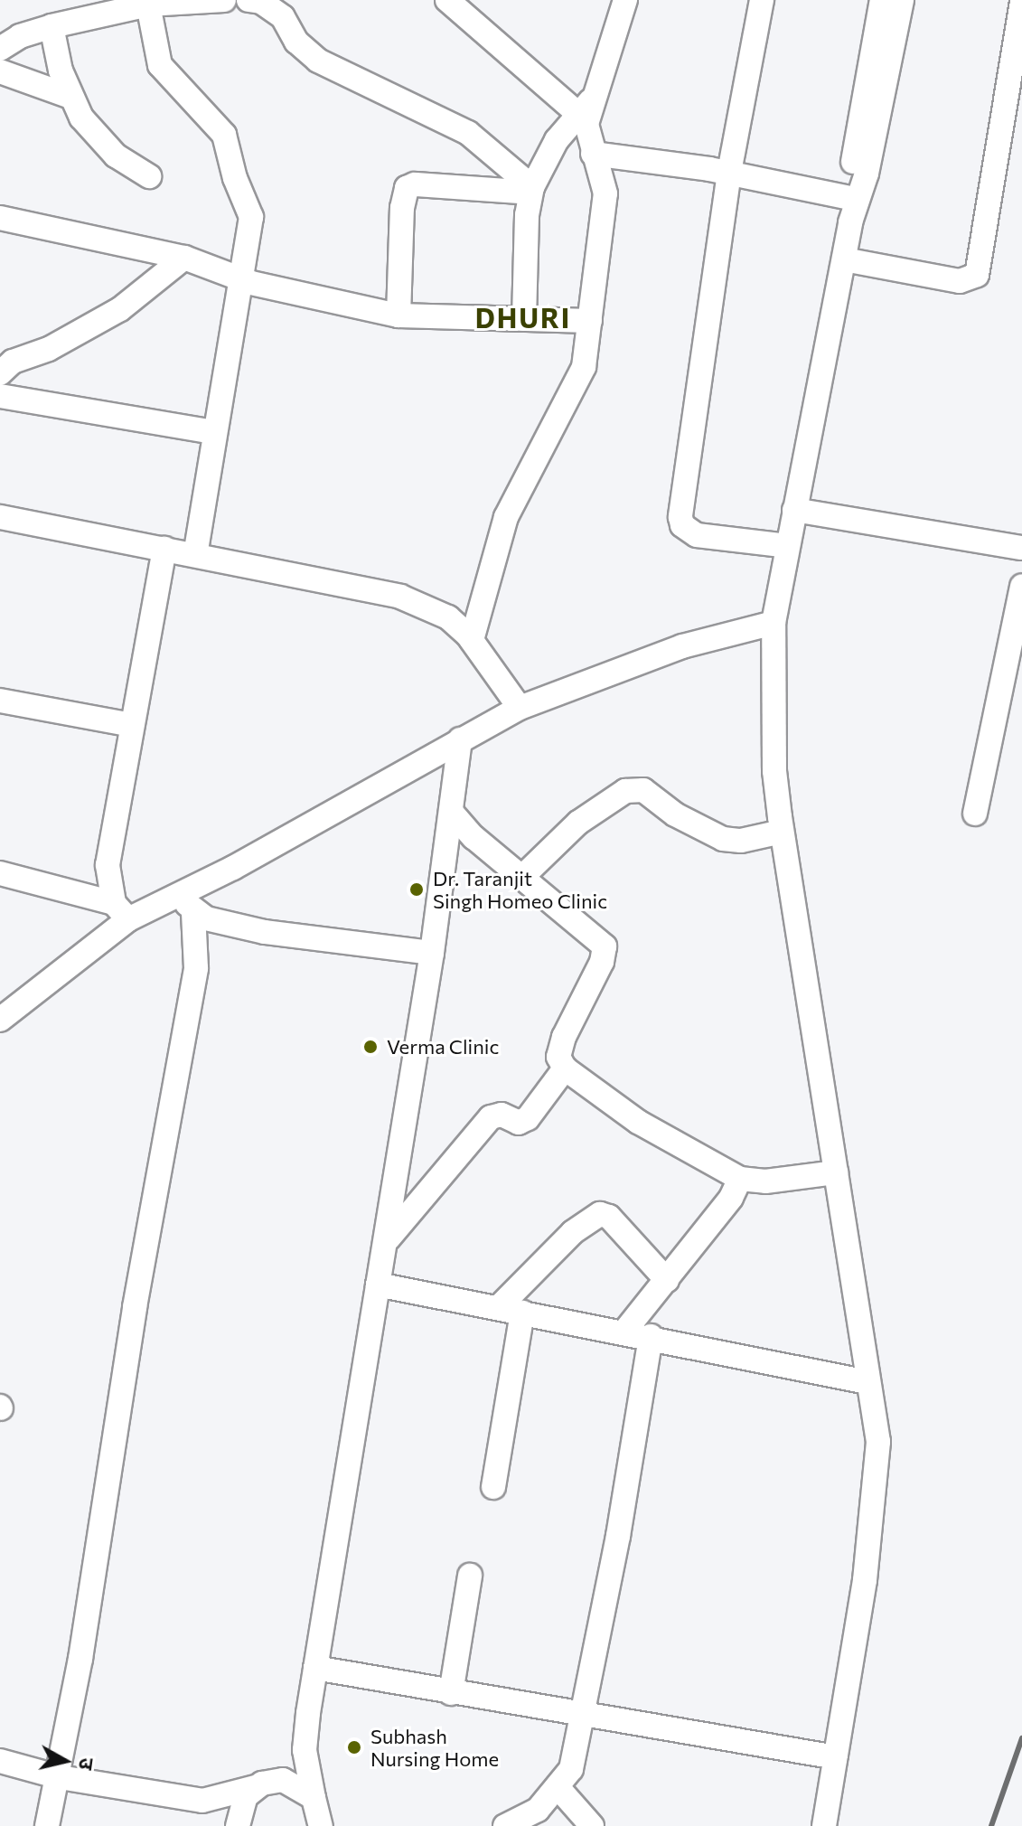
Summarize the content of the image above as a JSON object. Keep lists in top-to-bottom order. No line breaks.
{"districts":["DHURI"],"places":["Dr. Taranjit Singh Homeo Clinic","Verma Clinic","Subhash Nursing Home"],"north":"right"}
